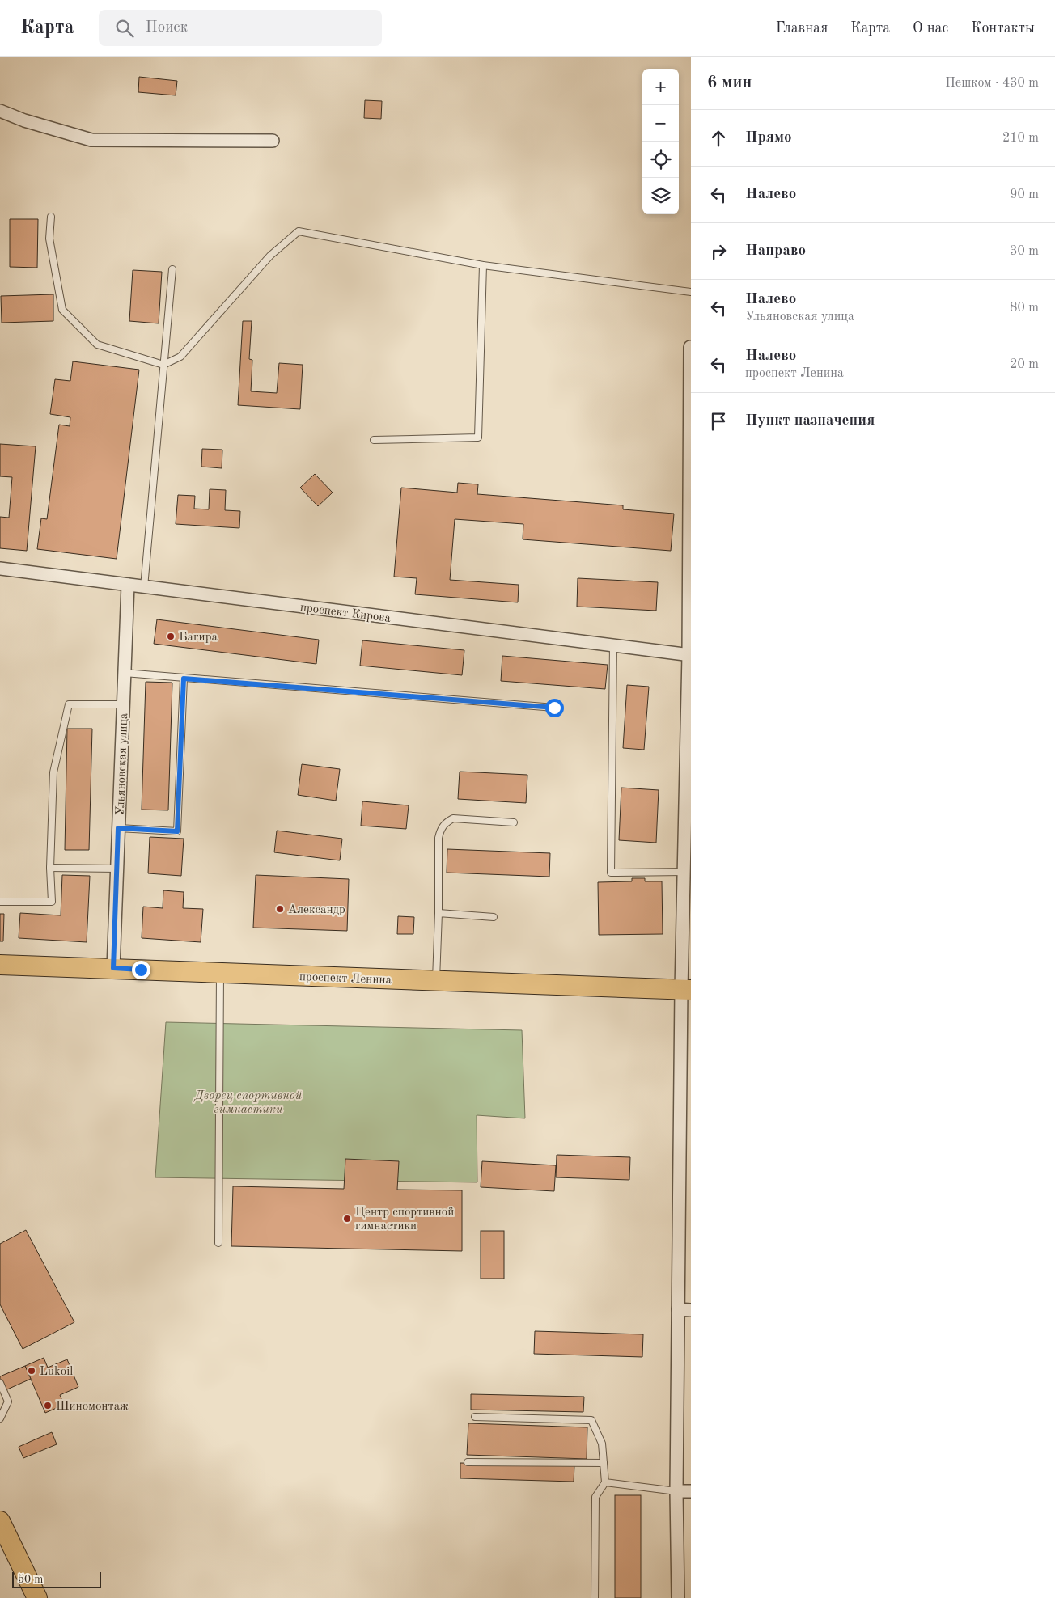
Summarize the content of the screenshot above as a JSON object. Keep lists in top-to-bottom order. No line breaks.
{"streets":{"main road":["проспект Ленина"],"street":["проспект Кирова","Ульяновская улица"]},"crossings":[["проспект Кирова","Ульяновская улица"],["Ульяновская улица","проспект Ленина"]],"parks":["Дворец спортивной гимнастики"],"places":["Багира","Александр","Центр спортивной гимнастики","Lukoil","Шиномонтаж"],"scale_bar":"50 m","page":{"header":"Карта","search":"Поиск","nav":["Главная","Карта","О нас","Контакты"],"heading":["6 мин","Пешком · 430 m"],"map_buttons":["+","−"],"list":[["Прямо","210 m"],["Налево","90 m"],["Направо","30 m"],["Налево","Ульяновская улица","80 m"],["Налево","проспект Ленина","20 m"],"Пункт назначения"],"scale":"50 m"}}
